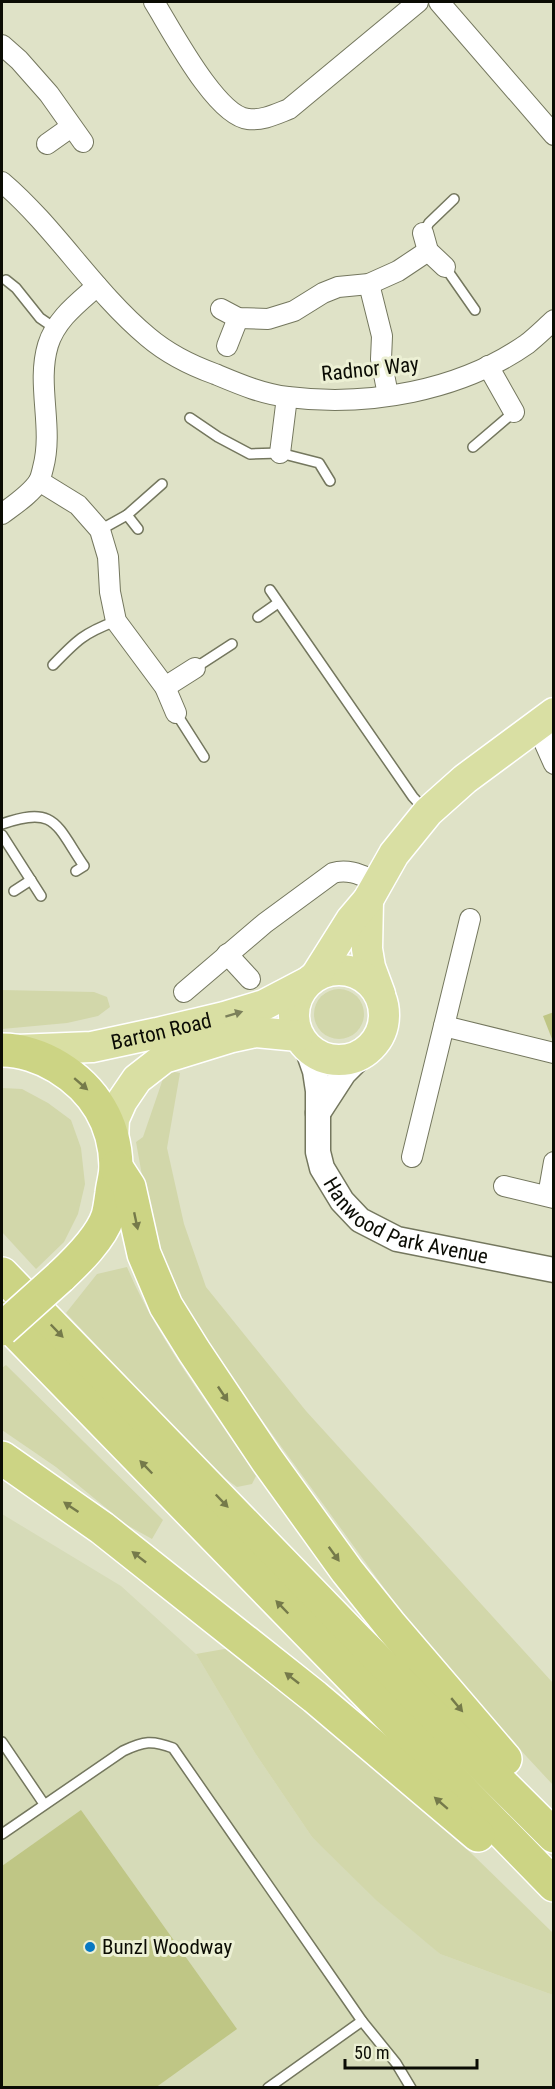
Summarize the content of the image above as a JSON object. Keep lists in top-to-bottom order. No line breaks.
{"streets":{"main road":["Barton Road"],"street":["Radnor Way","Hanwood Park Avenue"]},"crossings":[["Barton Road","Hanwood Park Avenue"]],"one_way":["Barton Road"],"places":["Bunzl Woodway"],"scale_bar":"50 m"}
